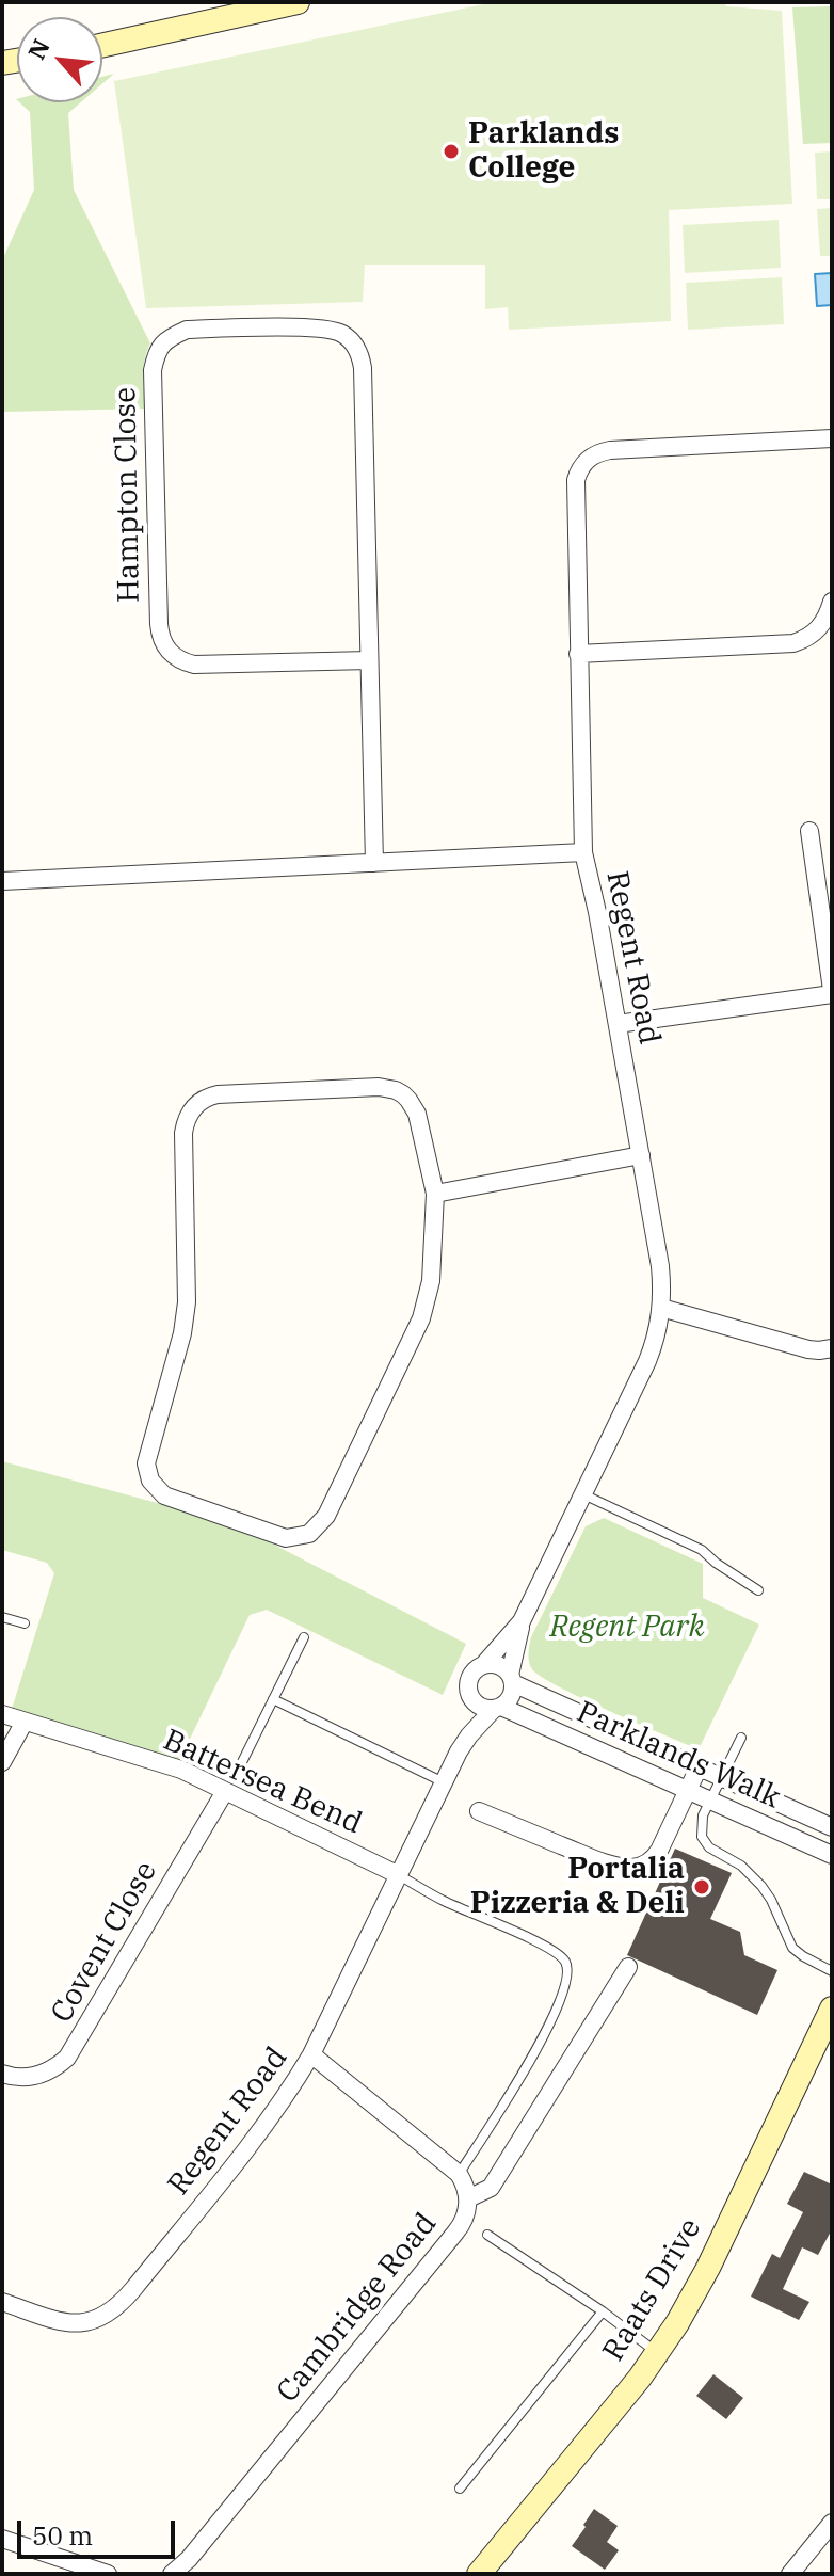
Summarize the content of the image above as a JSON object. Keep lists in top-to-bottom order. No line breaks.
{"streets":{"street":["Hampton Close","Regent Road","Parklands Walk","Battersea Bend","Covent Close","Raats Drive","Cambridge Road"]},"crossings":[["Hampton Close","Regent Road"],["Regent Road","Parklands Walk"],["Regent Road","Battersea Bend"],["Regent Road","Cambridge Road"],["Battersea Bend","Covent Close"]],"parks":["Regent Park"],"places":["Parklands College","Portalia Pizzeria & Deli"],"scale_bar":"50 m","north":"top left"}
